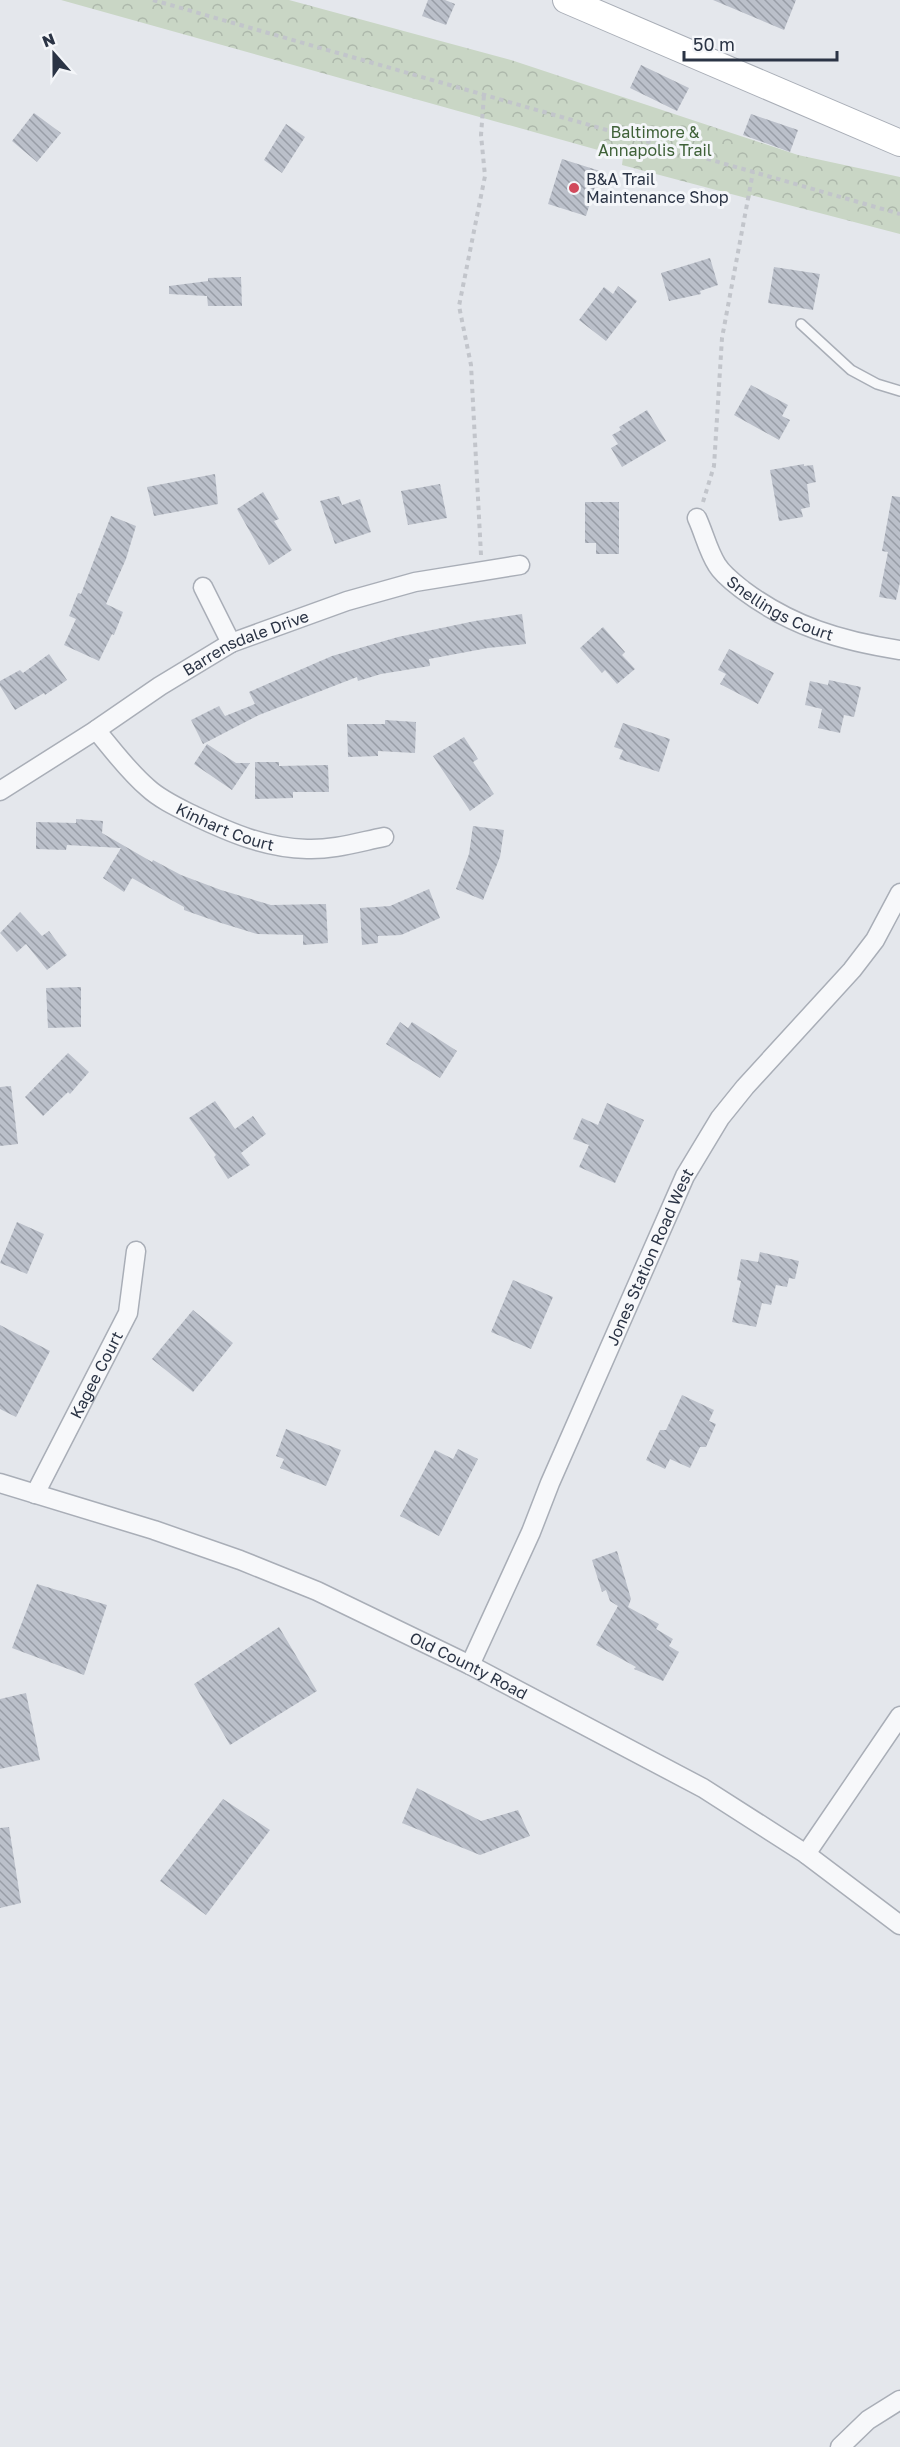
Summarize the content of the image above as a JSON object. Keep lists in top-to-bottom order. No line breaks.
{"streets":{"street":["Snellings Court","Barrensdale Drive","Kinhart Court","Jones Station Road West","Kagee Court","Old County Road"]},"crossings":[["Barrensdale Drive","Kinhart Court"],["Jones Station Road West","Old County Road"],["Kagee Court","Old County Road"]],"parks":["Baltimore & Annapolis Trail"],"places":["B&A Trail Maintenance Shop"],"scale_bar":"50 m","north":"top"}
